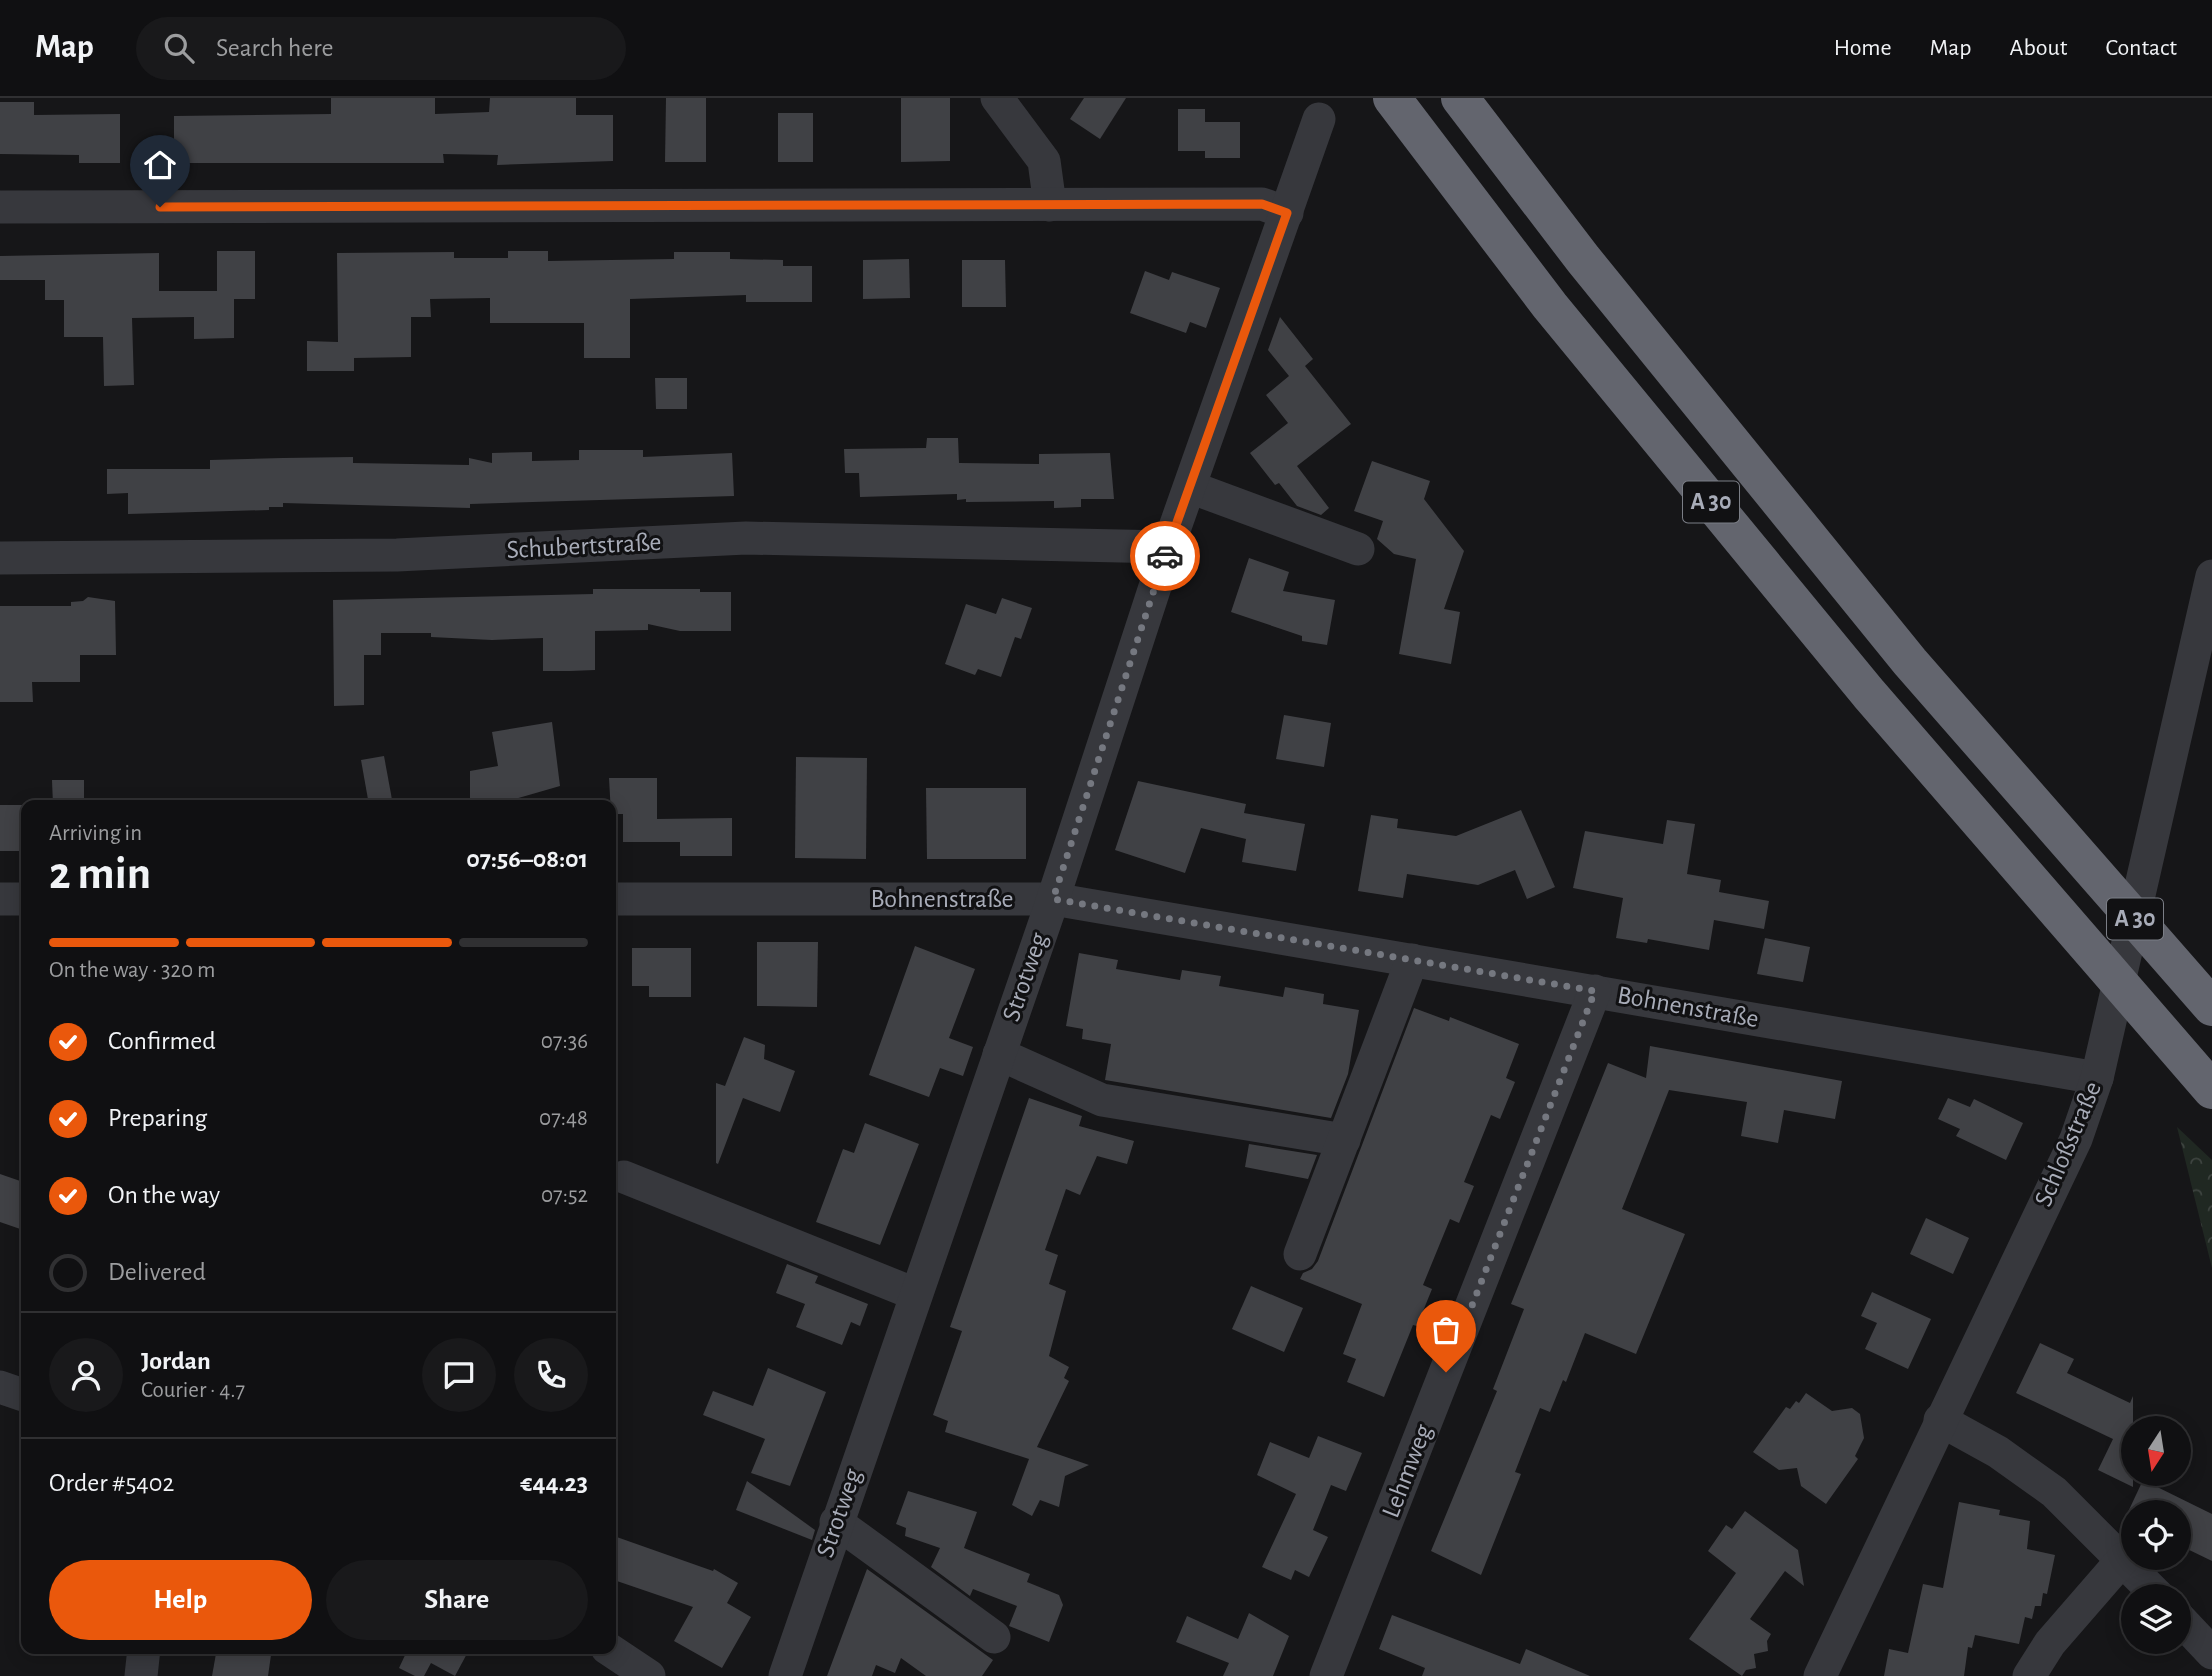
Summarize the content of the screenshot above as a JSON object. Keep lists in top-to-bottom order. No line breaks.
{"streets":{"highway":["A 30"],"street":["Schubertstraße","Bohnenstraße","Strotweg","Schloßstraße","Lehmweg"]},"crossings":[["Schubertstraße","Strotweg"],["Bohnenstraße","Strotweg"],["Bohnenstraße","Schloßstraße"],["Bohnenstraße","Lehmweg"]],"north":"bottom","page":{"header":"Map","search":"Search here","nav":["Home","Map","About","Contact"],"heading":["2 min","Arriving in","07:56–08:01"],"panel":["Jordan","Courier · 4.7","Order #5402","€44.23"],"bar":"On the way · 320 m","list":[["Confirmed","07:36"],["Preparing","07:48"],["On the way","07:52"],"Delivered"],"buttons":["Help","Share"]}}
